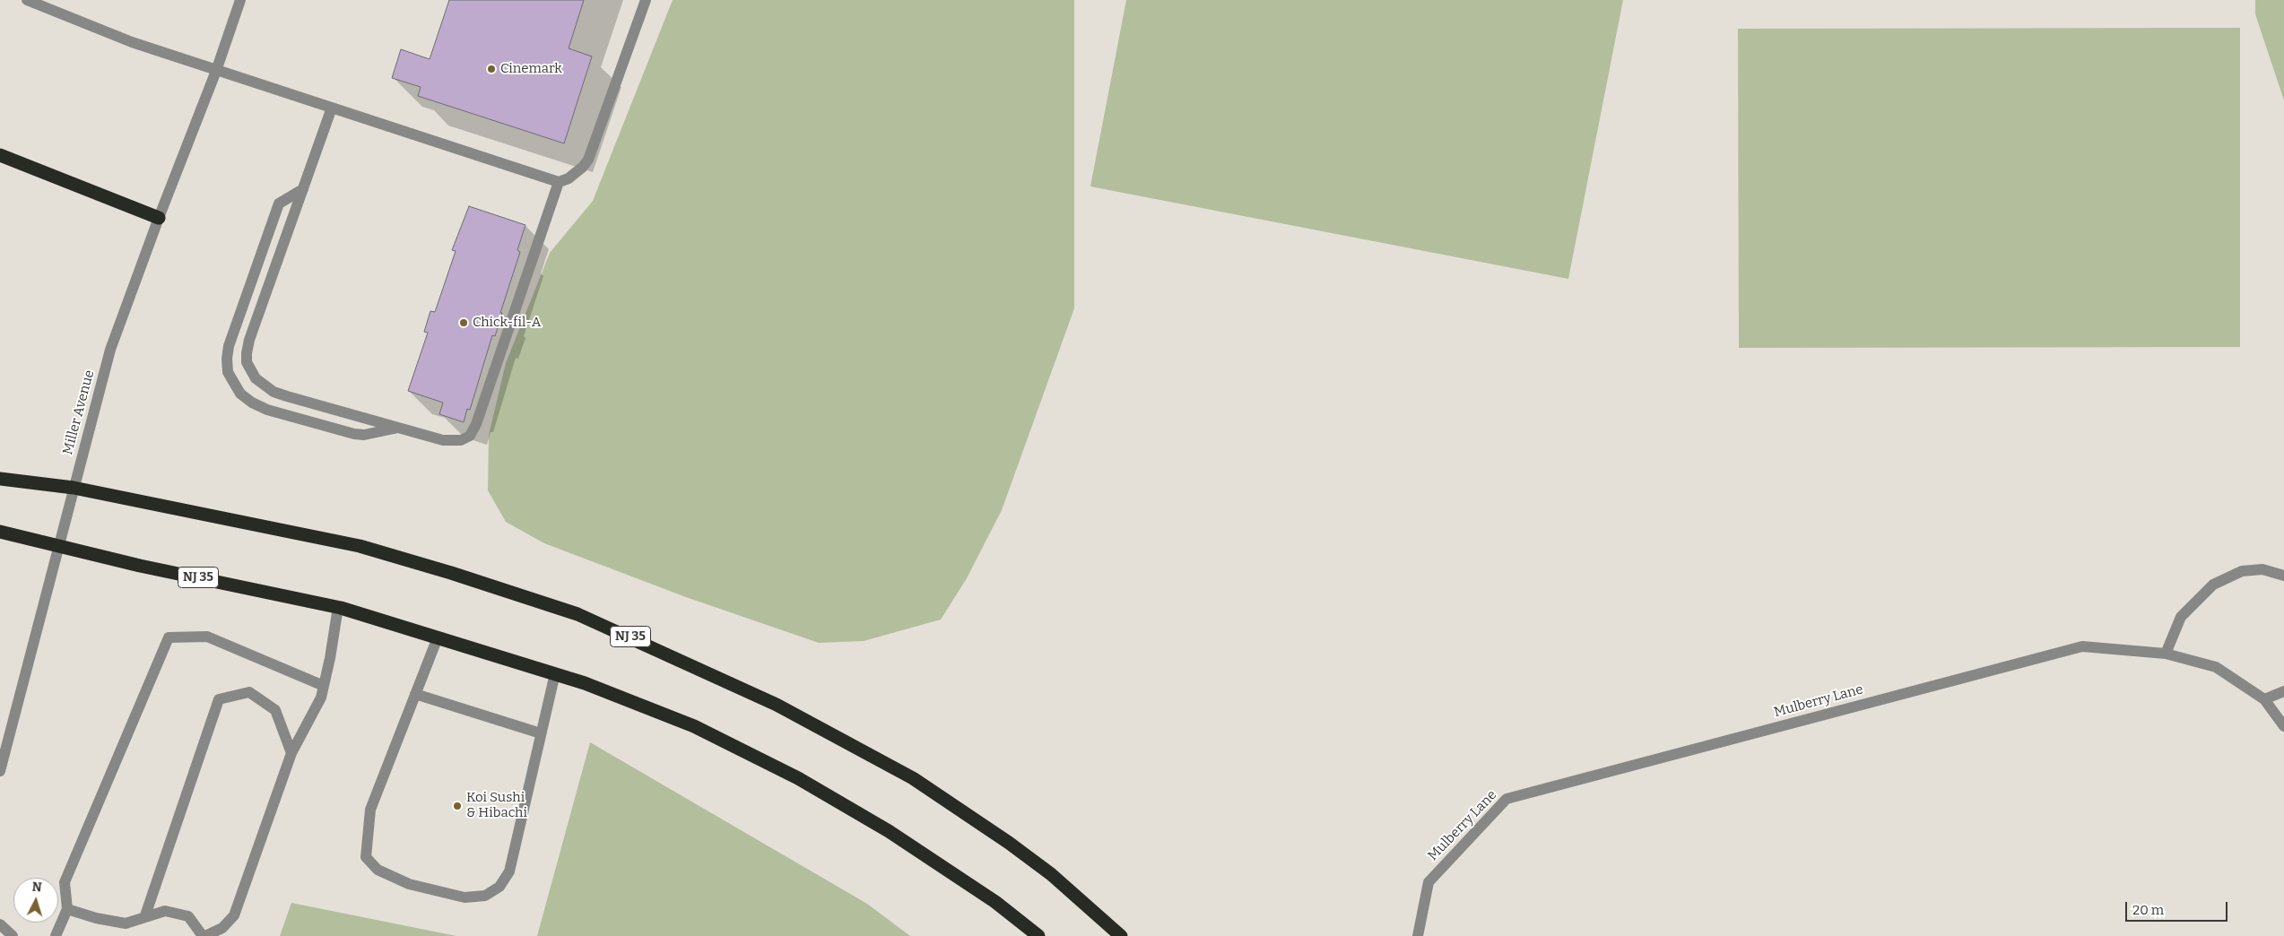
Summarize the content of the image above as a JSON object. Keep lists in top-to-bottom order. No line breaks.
{"streets":{"highway":["NJ 35"],"street":["Miller Avenue","Mulberry Lane"]},"crossings":[["Miller Avenue","NJ 35"]],"places":["Cinemark","Chick-fil-A","Koi Sushi & Hibachi"],"scale_bar":"20 m","north":"top"}
